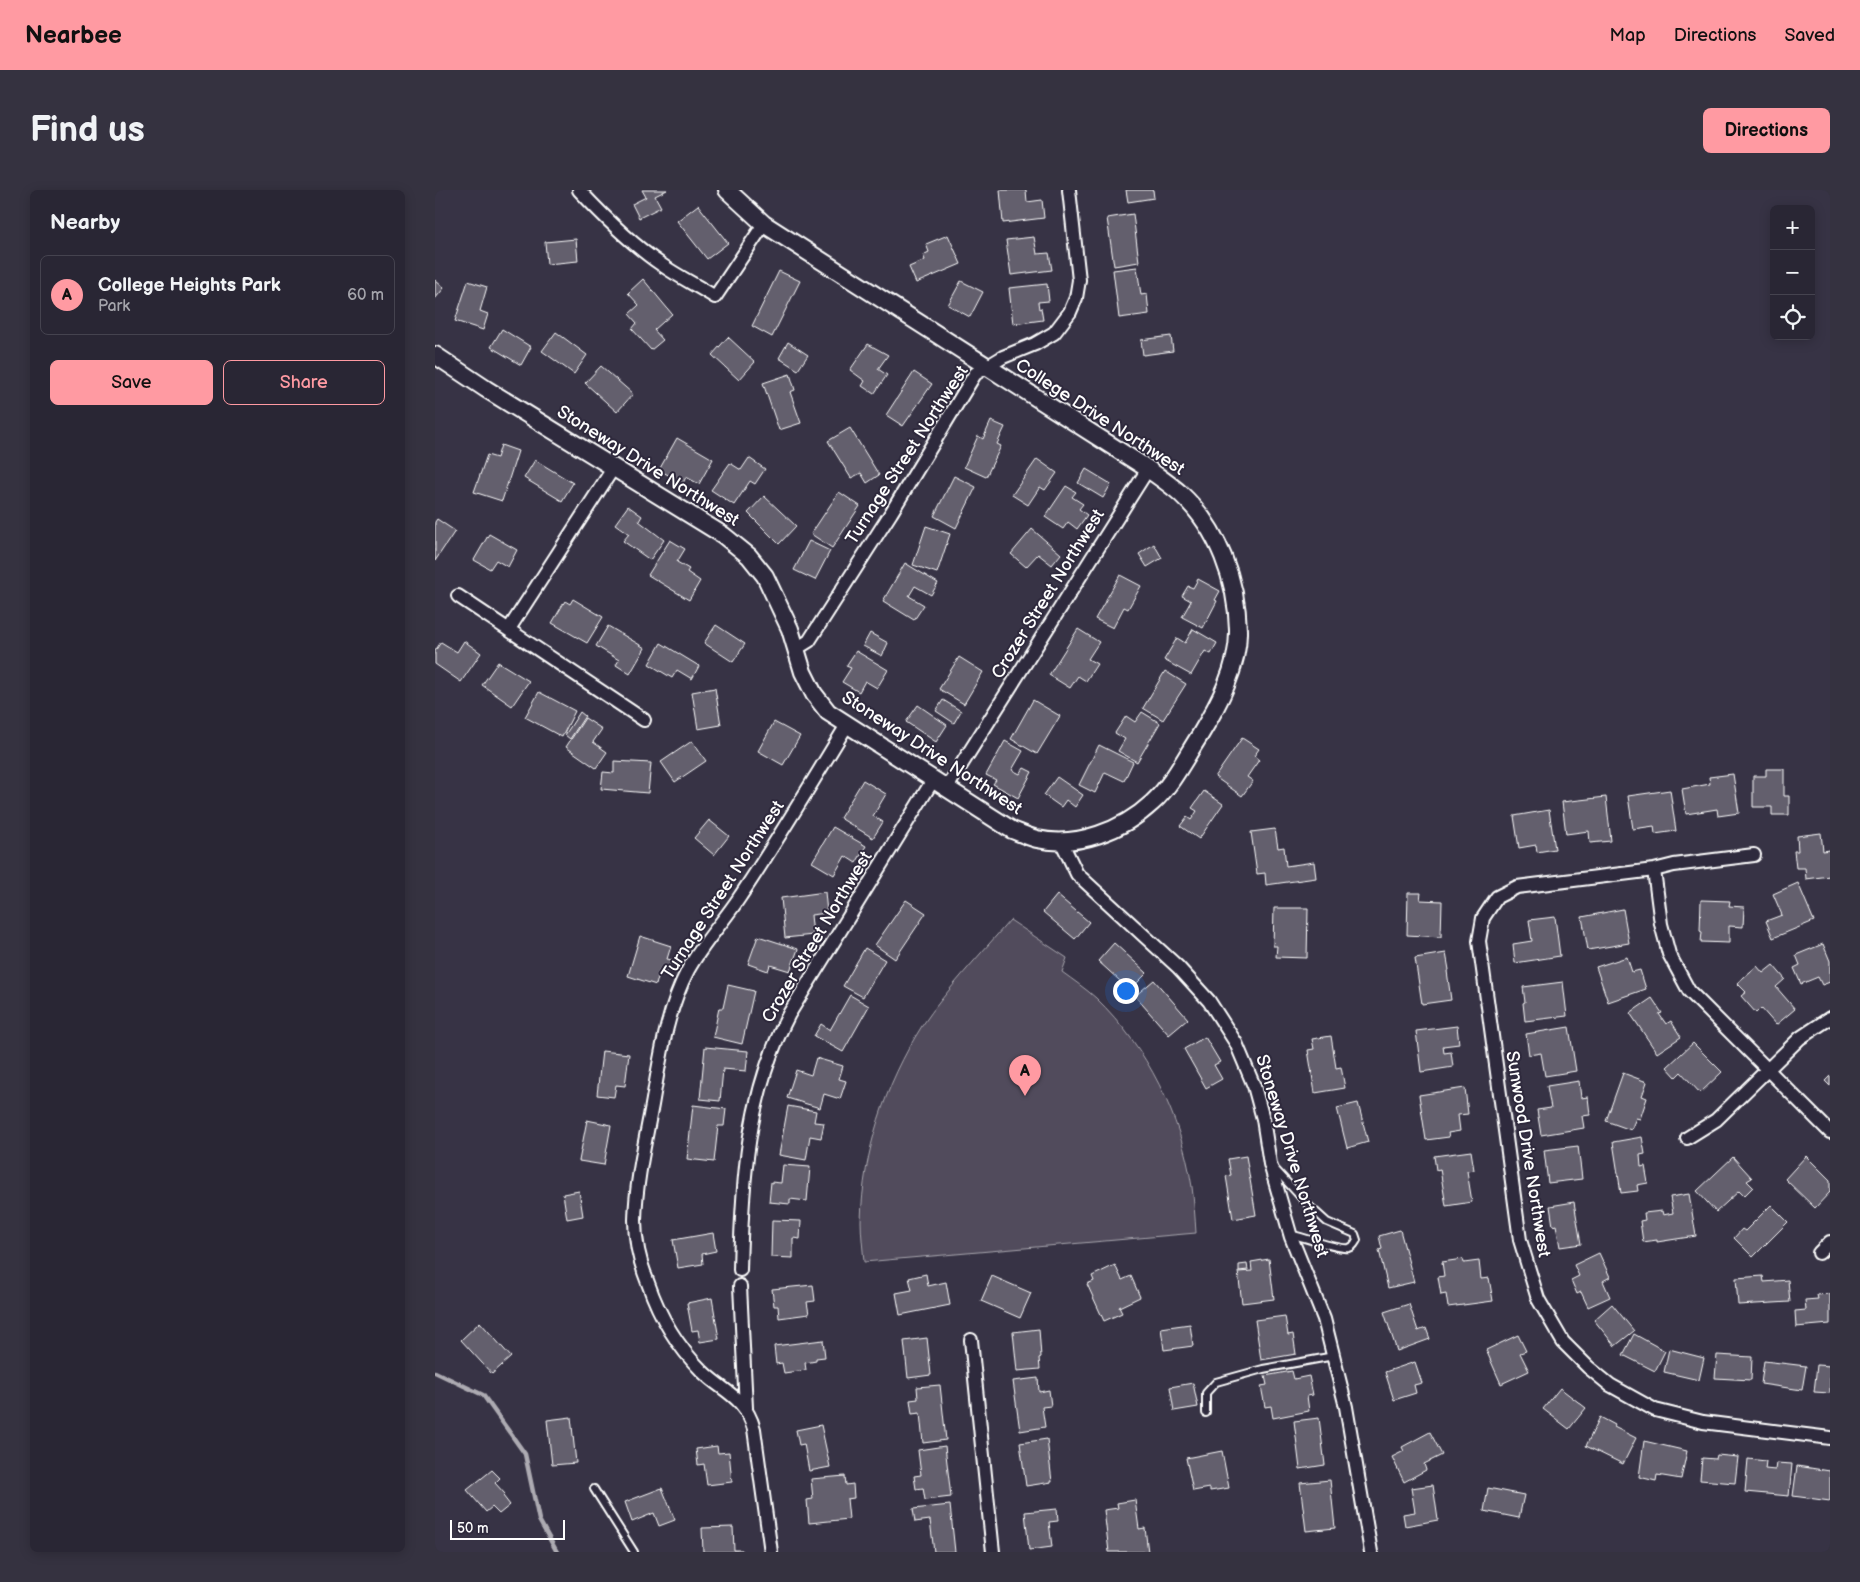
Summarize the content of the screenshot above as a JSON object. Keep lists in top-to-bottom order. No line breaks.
{"streets":{"street":["College Drive Northwest","Turnage Street Northwest","Stoneway Drive Northwest","Crozer Street Northwest","Sunwood Drive Northwest"]},"crossings":[["College Drive Northwest","Turnage Street Northwest"],["College Drive Northwest","Stoneway Drive Northwest"],["College Drive Northwest","Crozer Street Northwest"],["Turnage Street Northwest","Stoneway Drive Northwest"],["Stoneway Drive Northwest","Crozer Street Northwest"]],"scale_bar":"50 m","page":{"header":"Nearbee","nav":["Map","Directions","Saved"],"buttons":["Directions",["Save","Share"]],"title":"Find us","heading":"Nearby","map_buttons":["+","−"],"list":[{"mark":"A","name":"College Heights Park","note":"Park","value":"60 m"}],"pins":"A","scale":"50 m"}}
